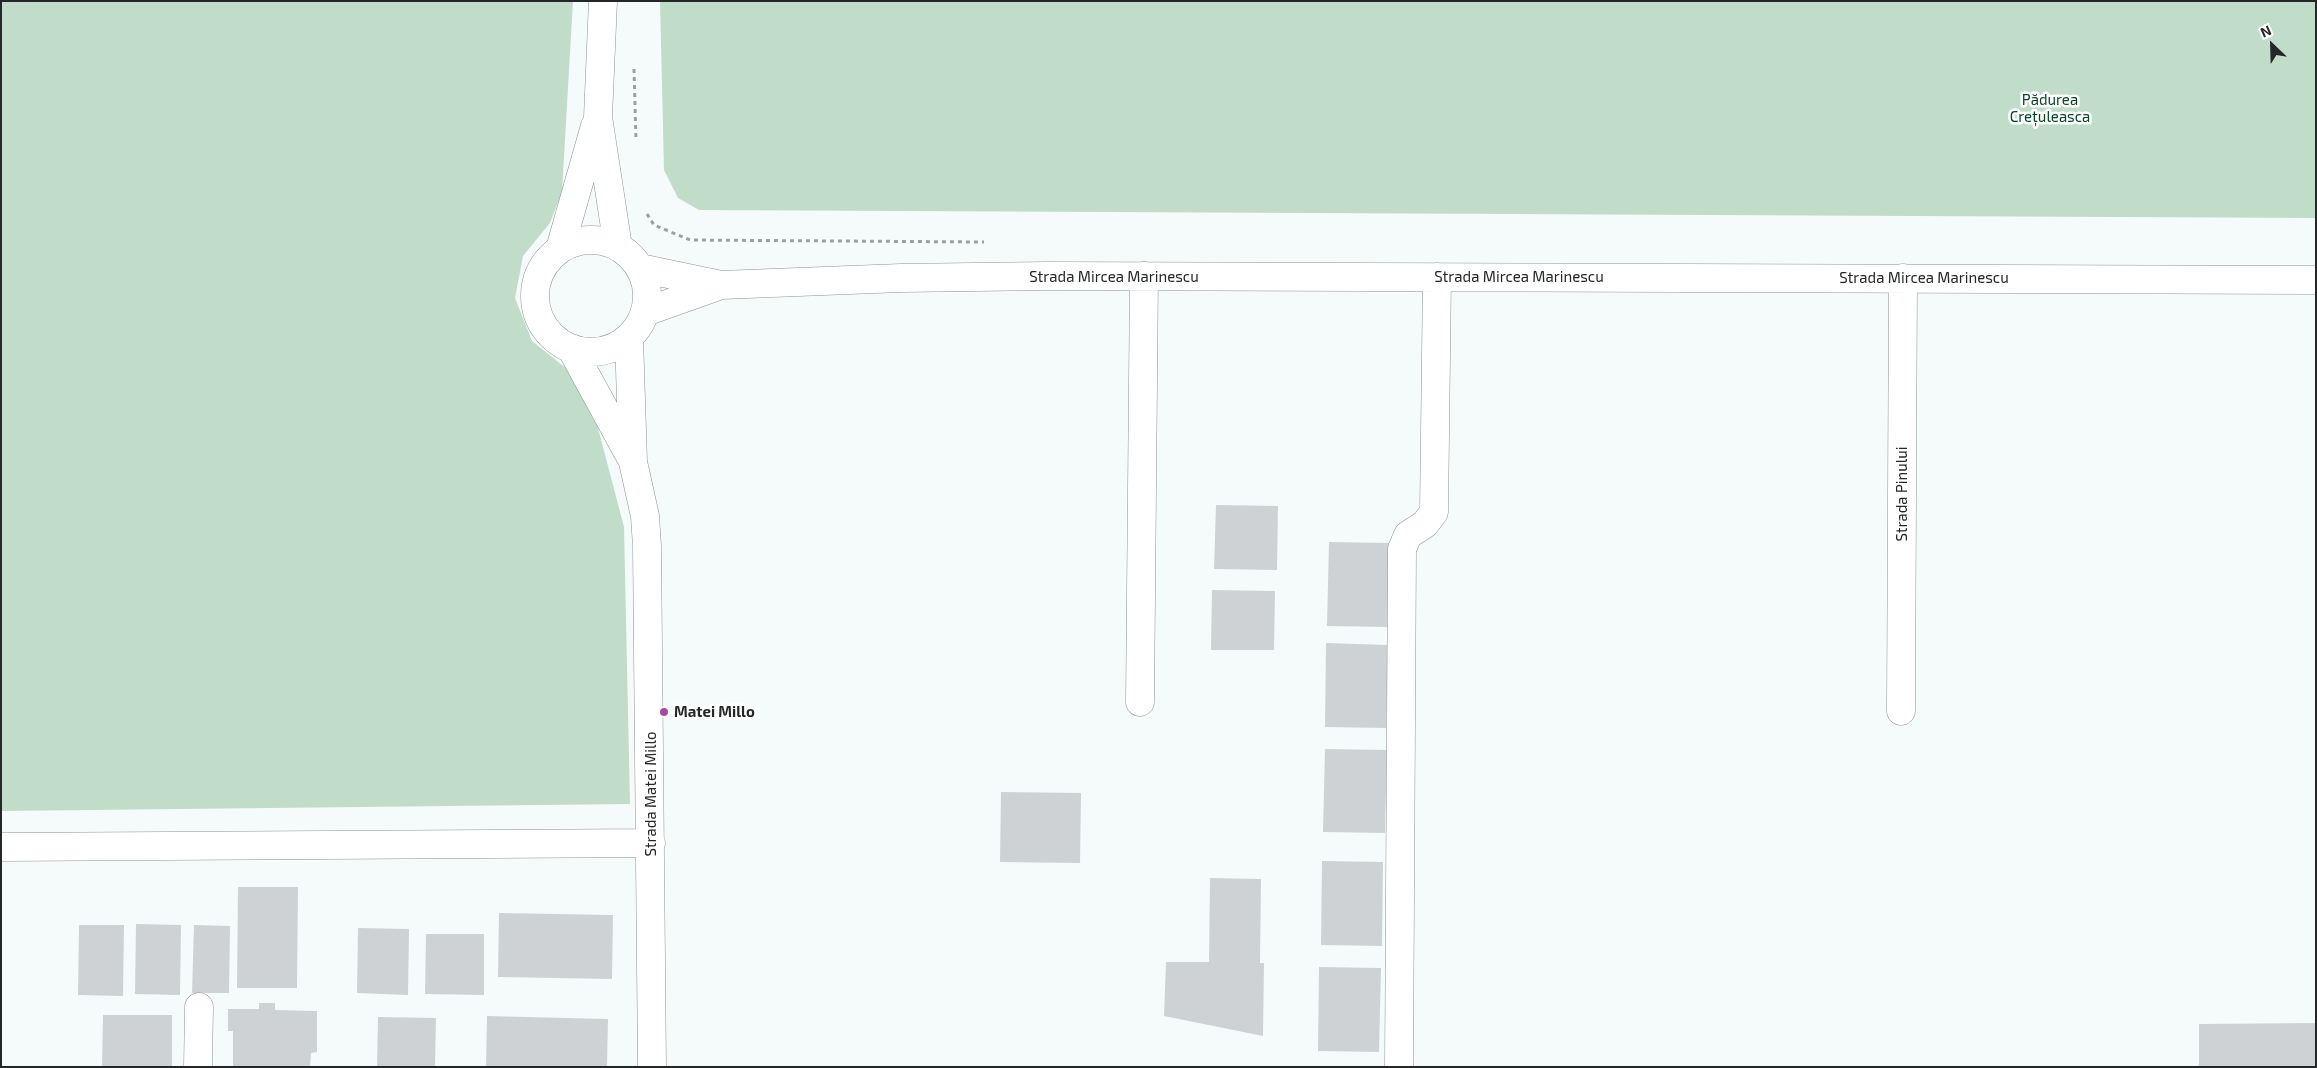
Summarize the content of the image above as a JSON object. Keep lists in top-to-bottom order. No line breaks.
{"streets":{"street":["Strada Mircea Marinescu","Strada Pinului","Strada Matei Millo"]},"crossings":[["Strada Mircea Marinescu","Strada Pinului"],["Strada Mircea Marinescu","Strada Matei Millo"]],"parks":["Pădurea Crețuleasca"],"places":["Matei Millo"],"north":"top left"}
